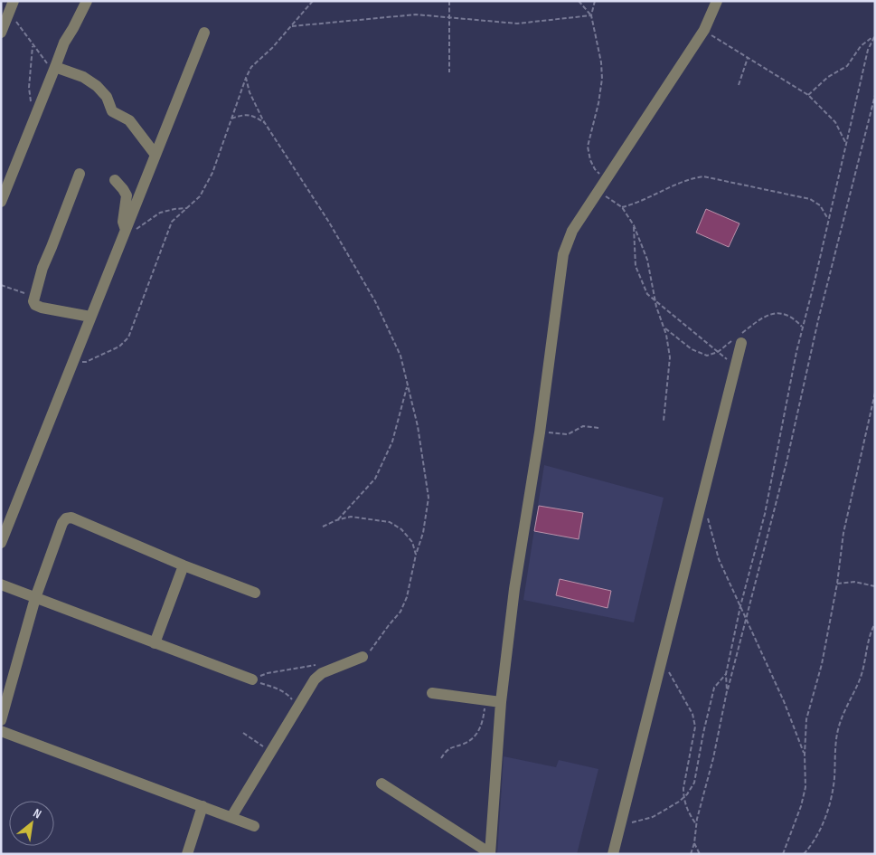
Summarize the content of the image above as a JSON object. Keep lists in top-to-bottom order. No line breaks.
{"north":"top right"}
